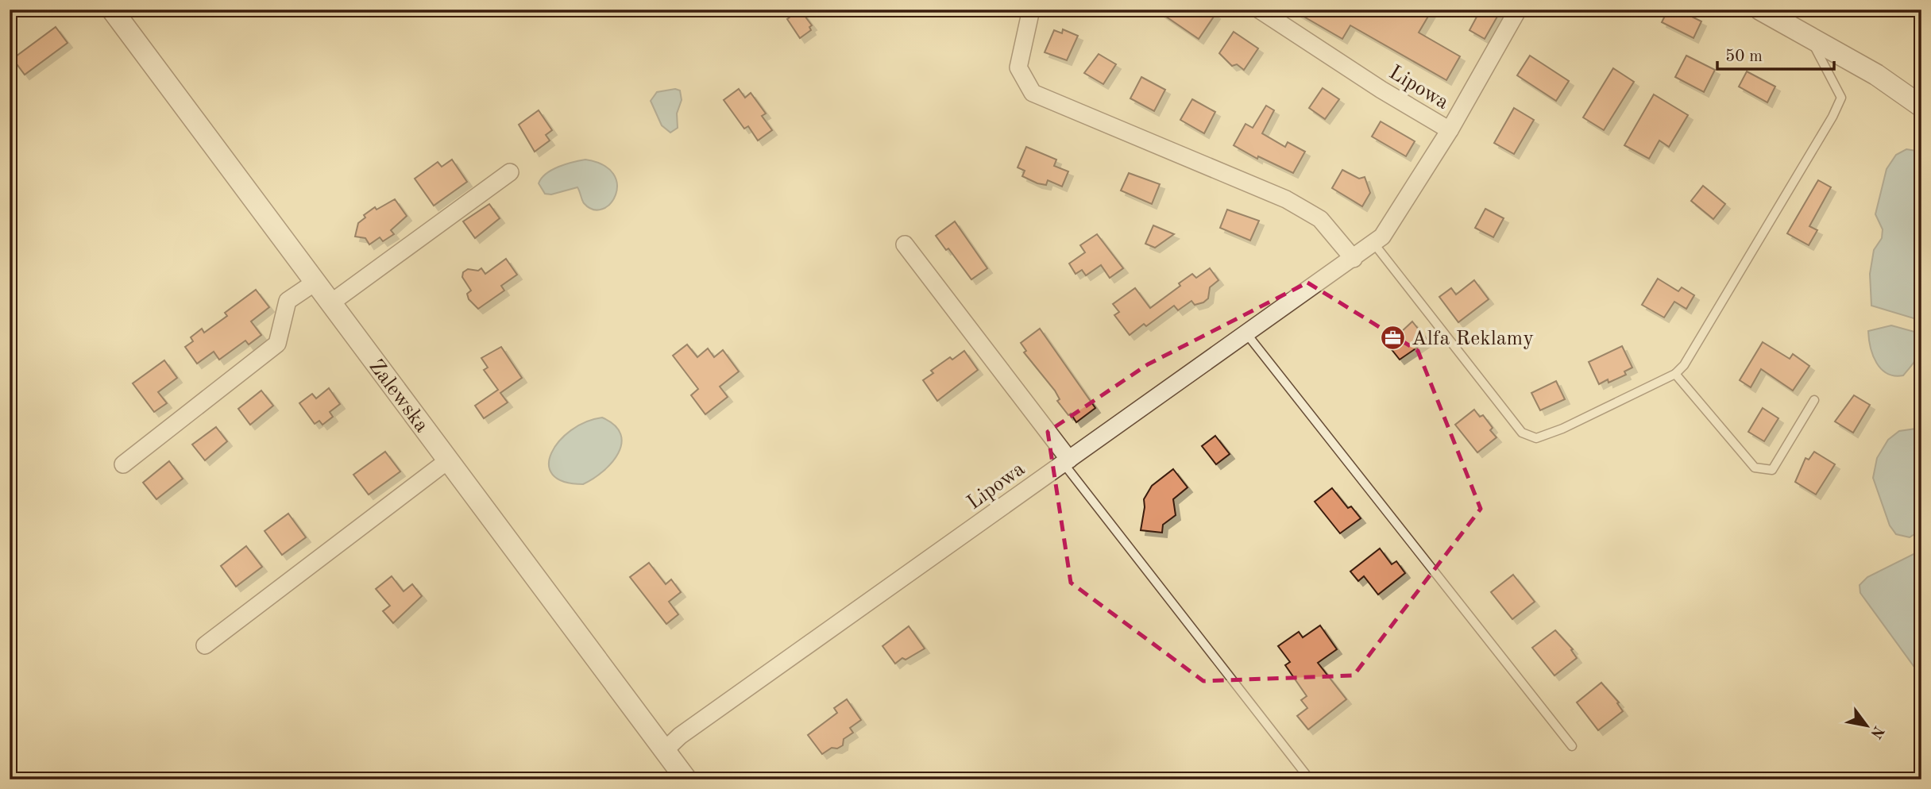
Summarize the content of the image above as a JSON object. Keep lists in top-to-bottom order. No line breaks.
{"streets":{"street":["Lipowa","Zalewska"]},"crossings":[["Lipowa","Zalewska"]],"places":{"office":["Alfa Reklamy"]},"scale_bar":"50 m","north":"bottom right"}
